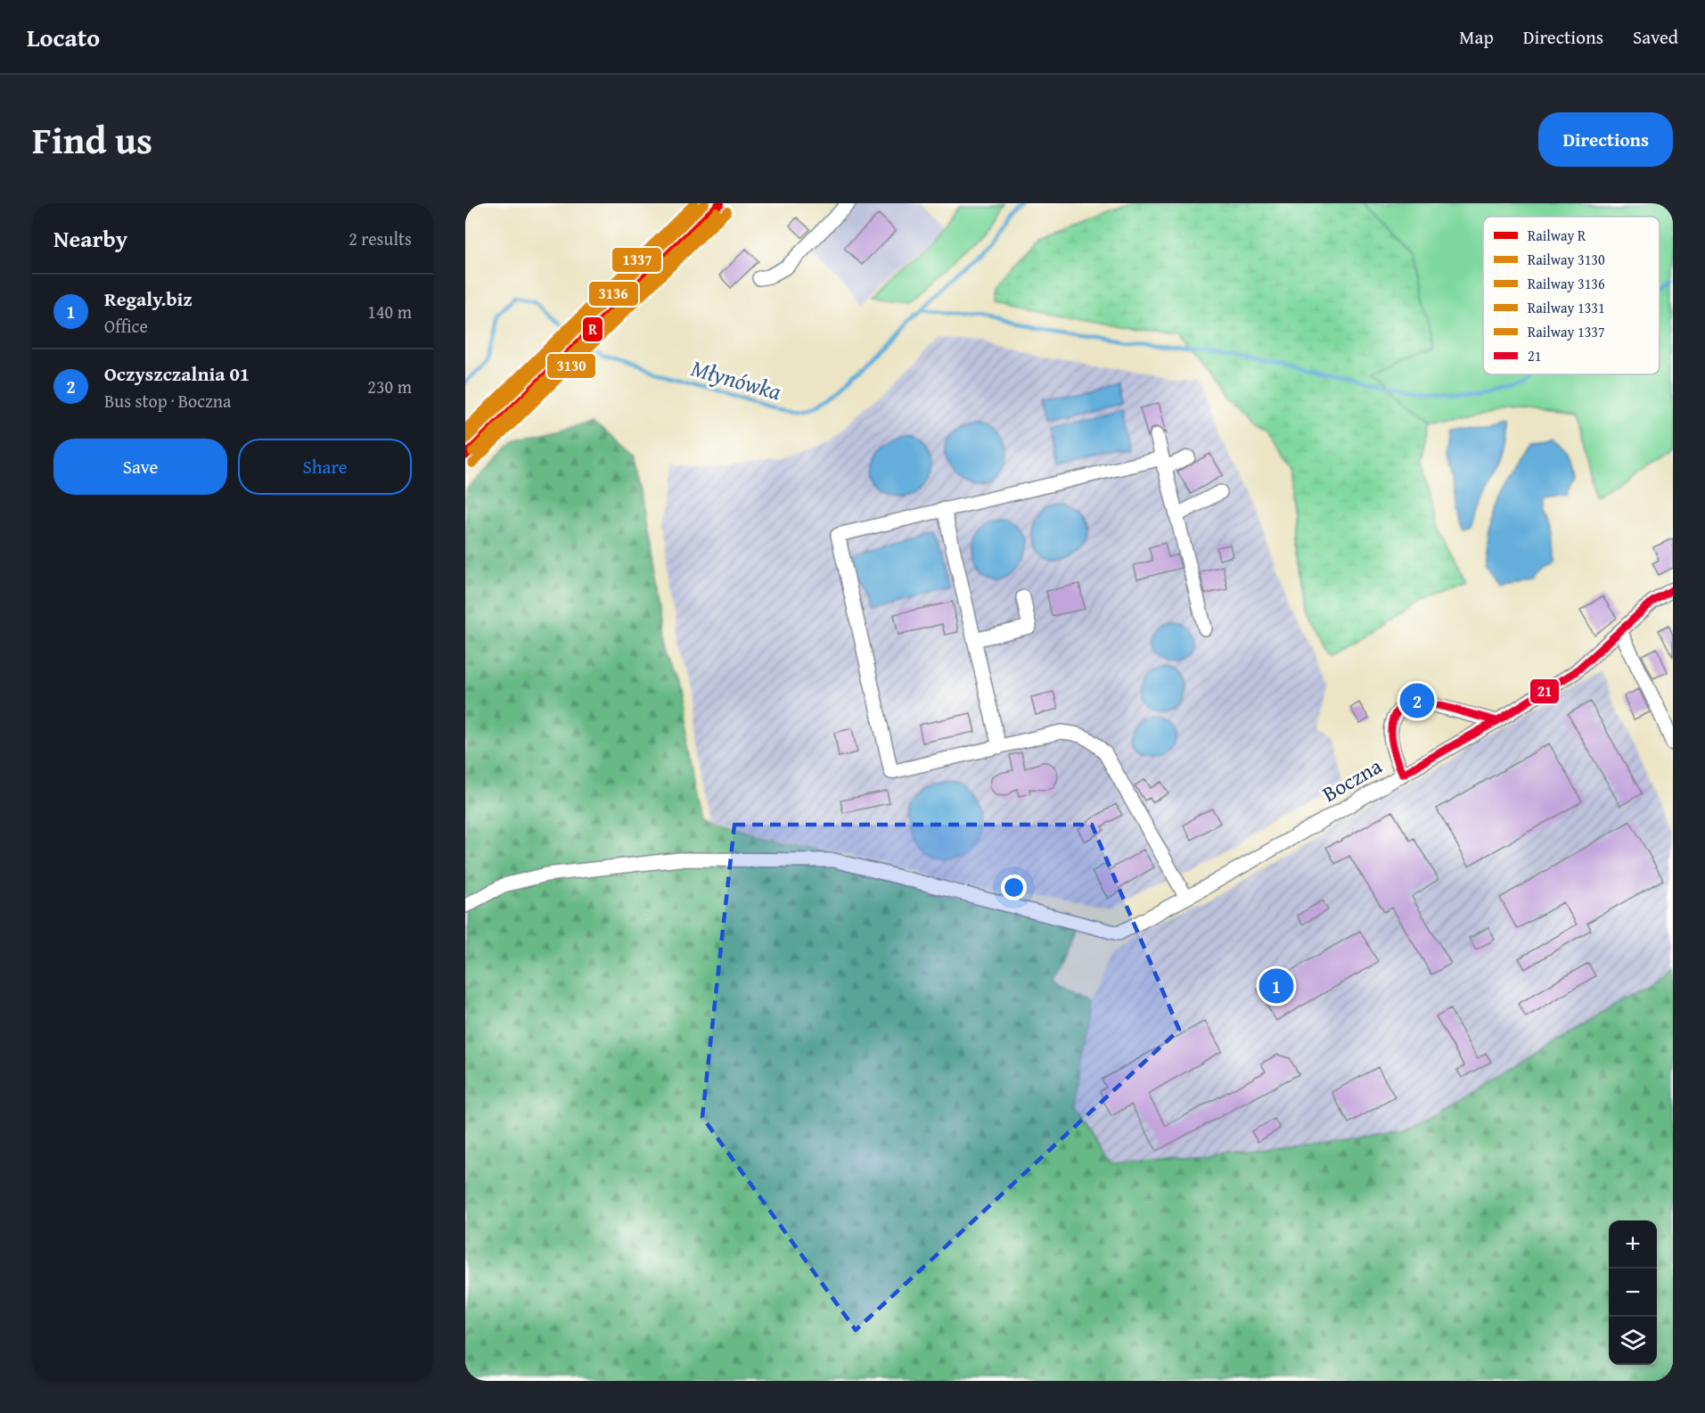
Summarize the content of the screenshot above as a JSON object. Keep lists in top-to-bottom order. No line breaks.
{"streets":{"street":["Boczna"]},"water":["Młynówka"],"lines":["rail line R","rail line 3136","rail line 1337","rail line 3130","rail line 1331","transit line 21"],"legend":["Railway R","Railway 3130","Railway 3136","Railway 1331","Railway 1337","21"],"page":{"header":"Locato","nav":["Map","Directions","Saved"],"title":"Find us","buttons":["Directions",["Save","Share"]],"heading":["Nearby","2 results"],"list":[{"mark":"1","name":"Regaly.biz","note":"Office","value":"140 m"},{"mark":"2","name":"Oczyszczalnia 01","note":"Bus stop · Boczna","value":"230 m"}],"pins":["2","1"],"map_buttons":["+","−"]}}
